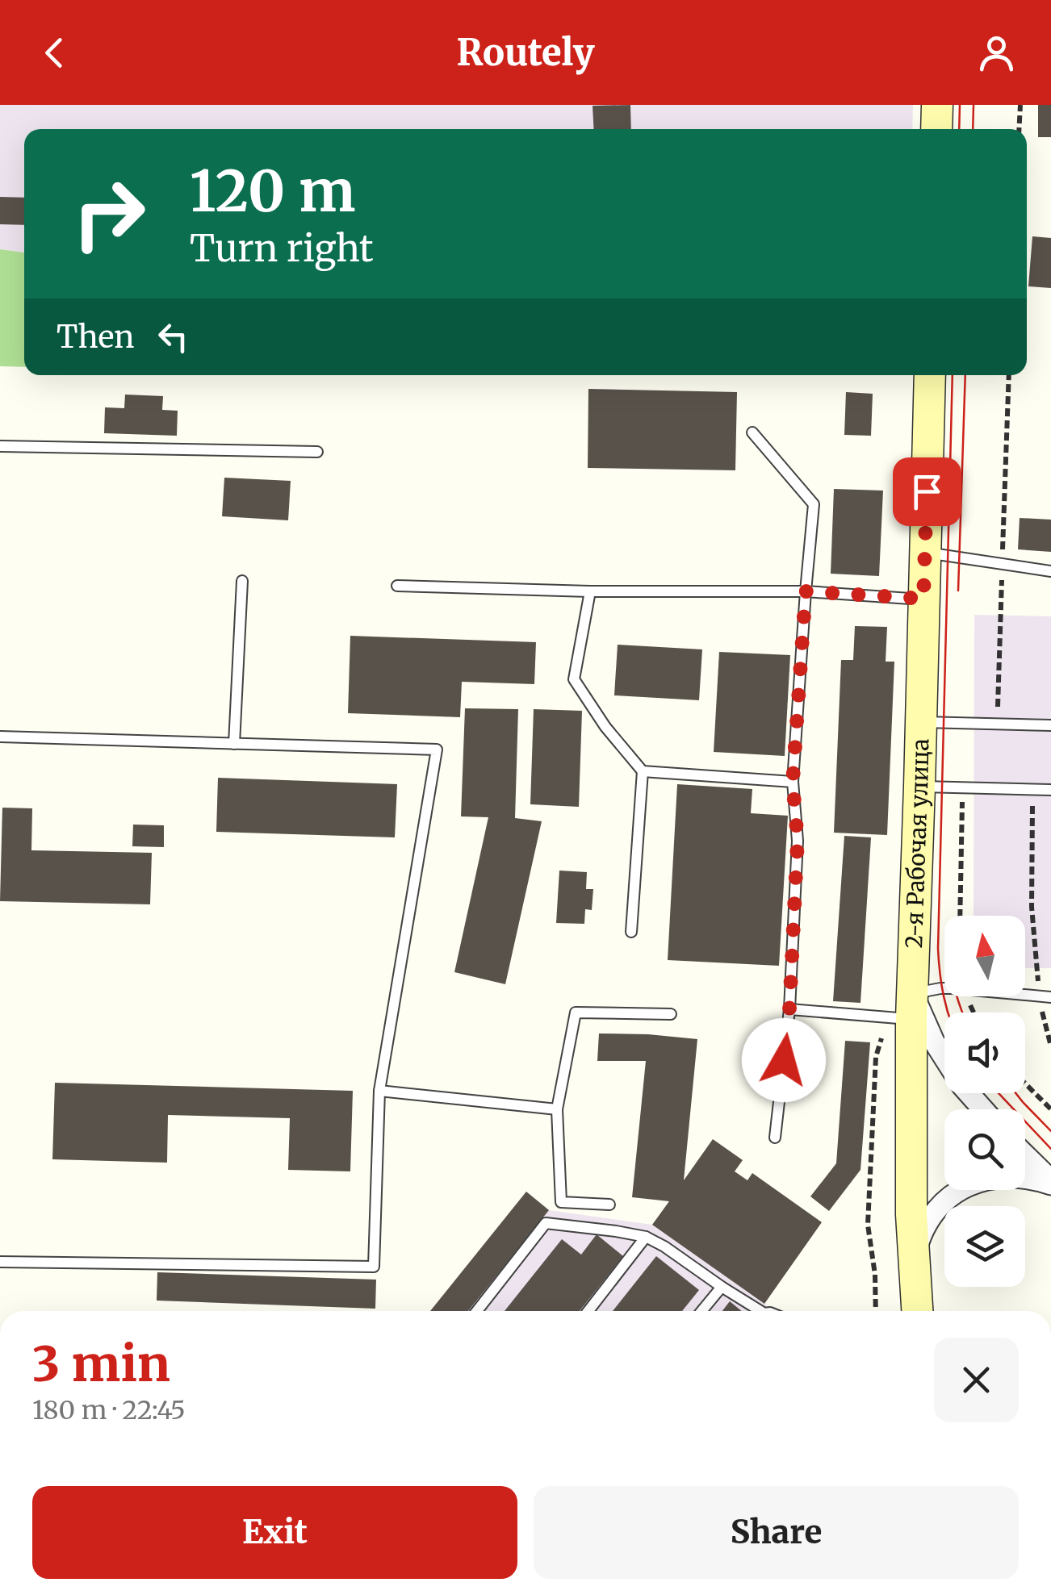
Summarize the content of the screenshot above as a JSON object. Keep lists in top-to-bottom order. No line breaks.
{"streets":{"main road":["2-я Рабочая улица"]},"north":"top","page":{"header":"Routely","turn":["120 m","Turn right"],"then":"Then","heading":["3 min","180 m · 22:45"],"buttons":["Exit","Share"]}}
